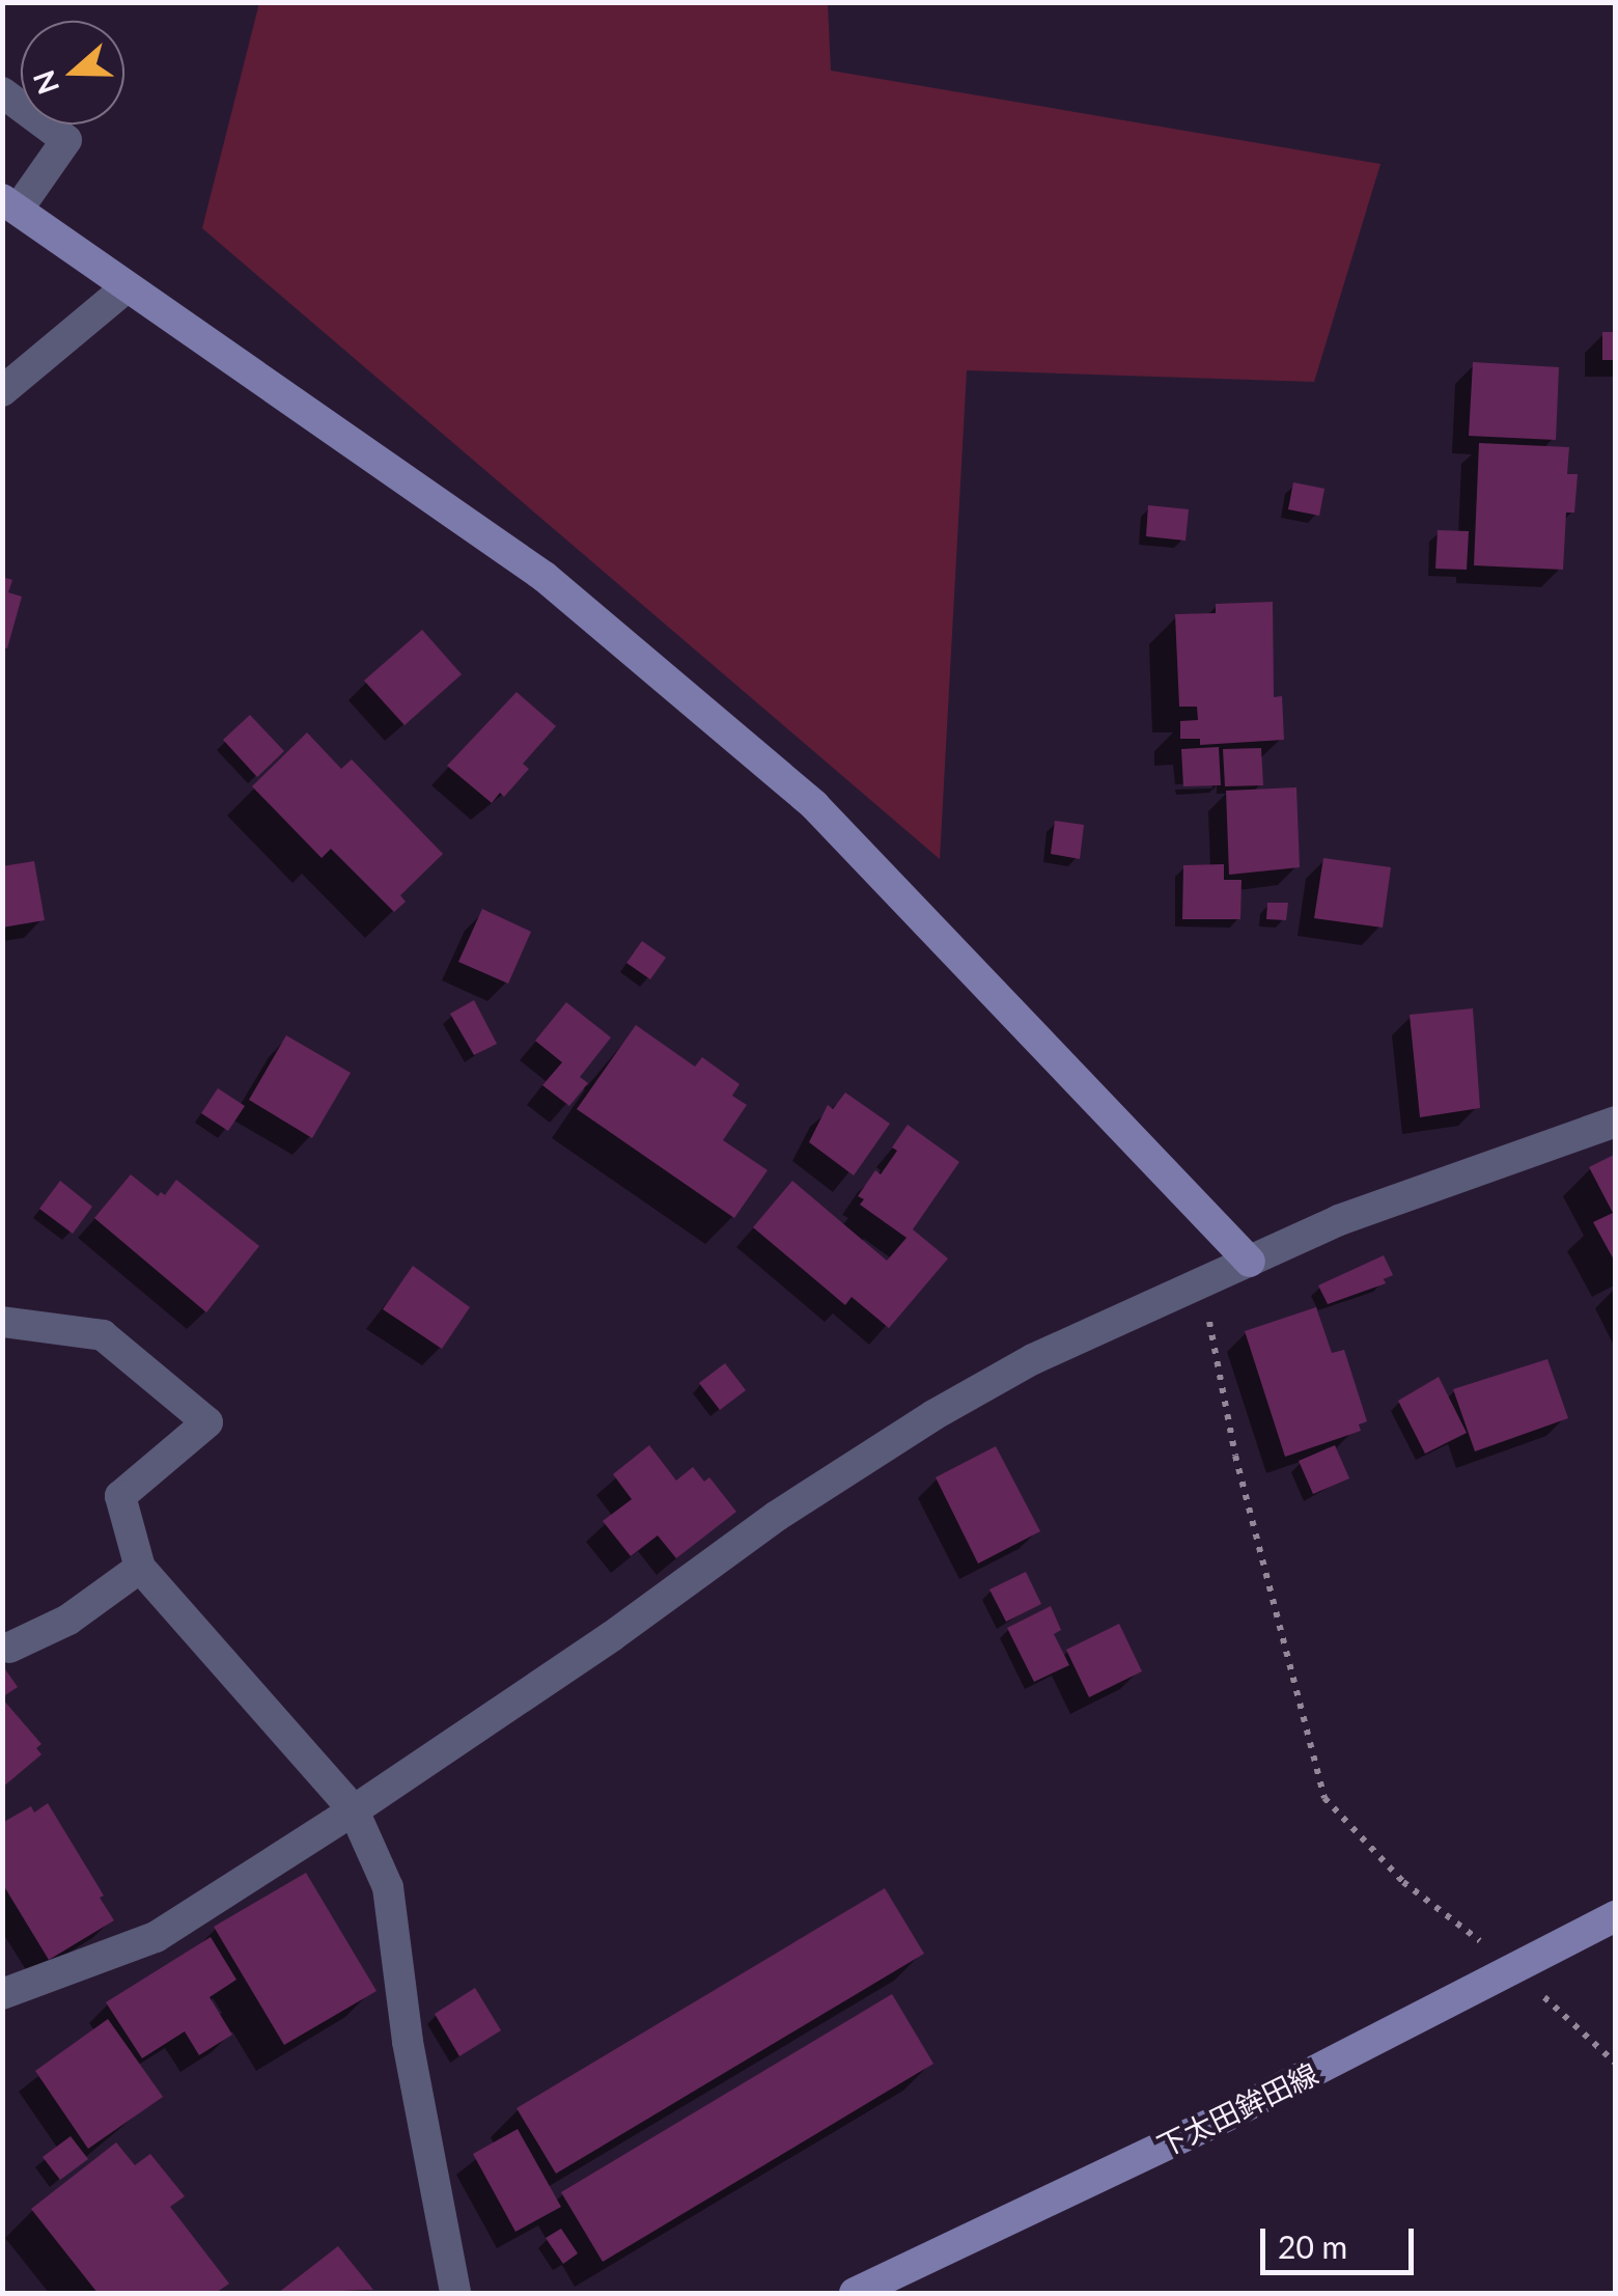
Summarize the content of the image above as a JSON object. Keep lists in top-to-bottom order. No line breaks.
{"streets":{"street":["下太田鉾田線"]},"scale_bar":"20 m","north":"left"}
